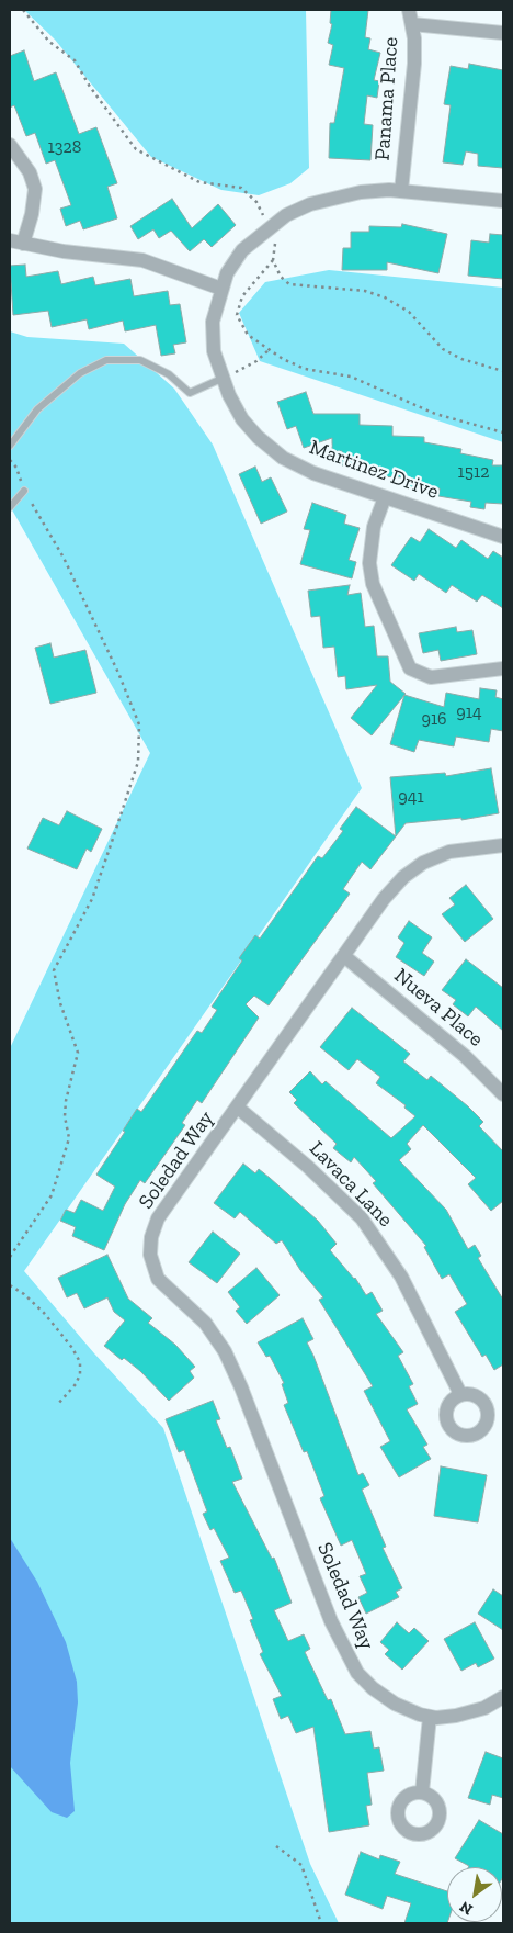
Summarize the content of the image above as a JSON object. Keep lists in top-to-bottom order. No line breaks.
{"streets":{"street":["Panama Place","Martinez Drive","Nueva Place","Soledad Way","Lavaca Lane"]},"crossings":[["Panama Place","Martinez Drive"],["Nueva Place","Soledad Way"],["Soledad Way","Lavaca Lane"]],"house_numbers":["1328","1512","914","916","941"],"north":"bottom left"}
